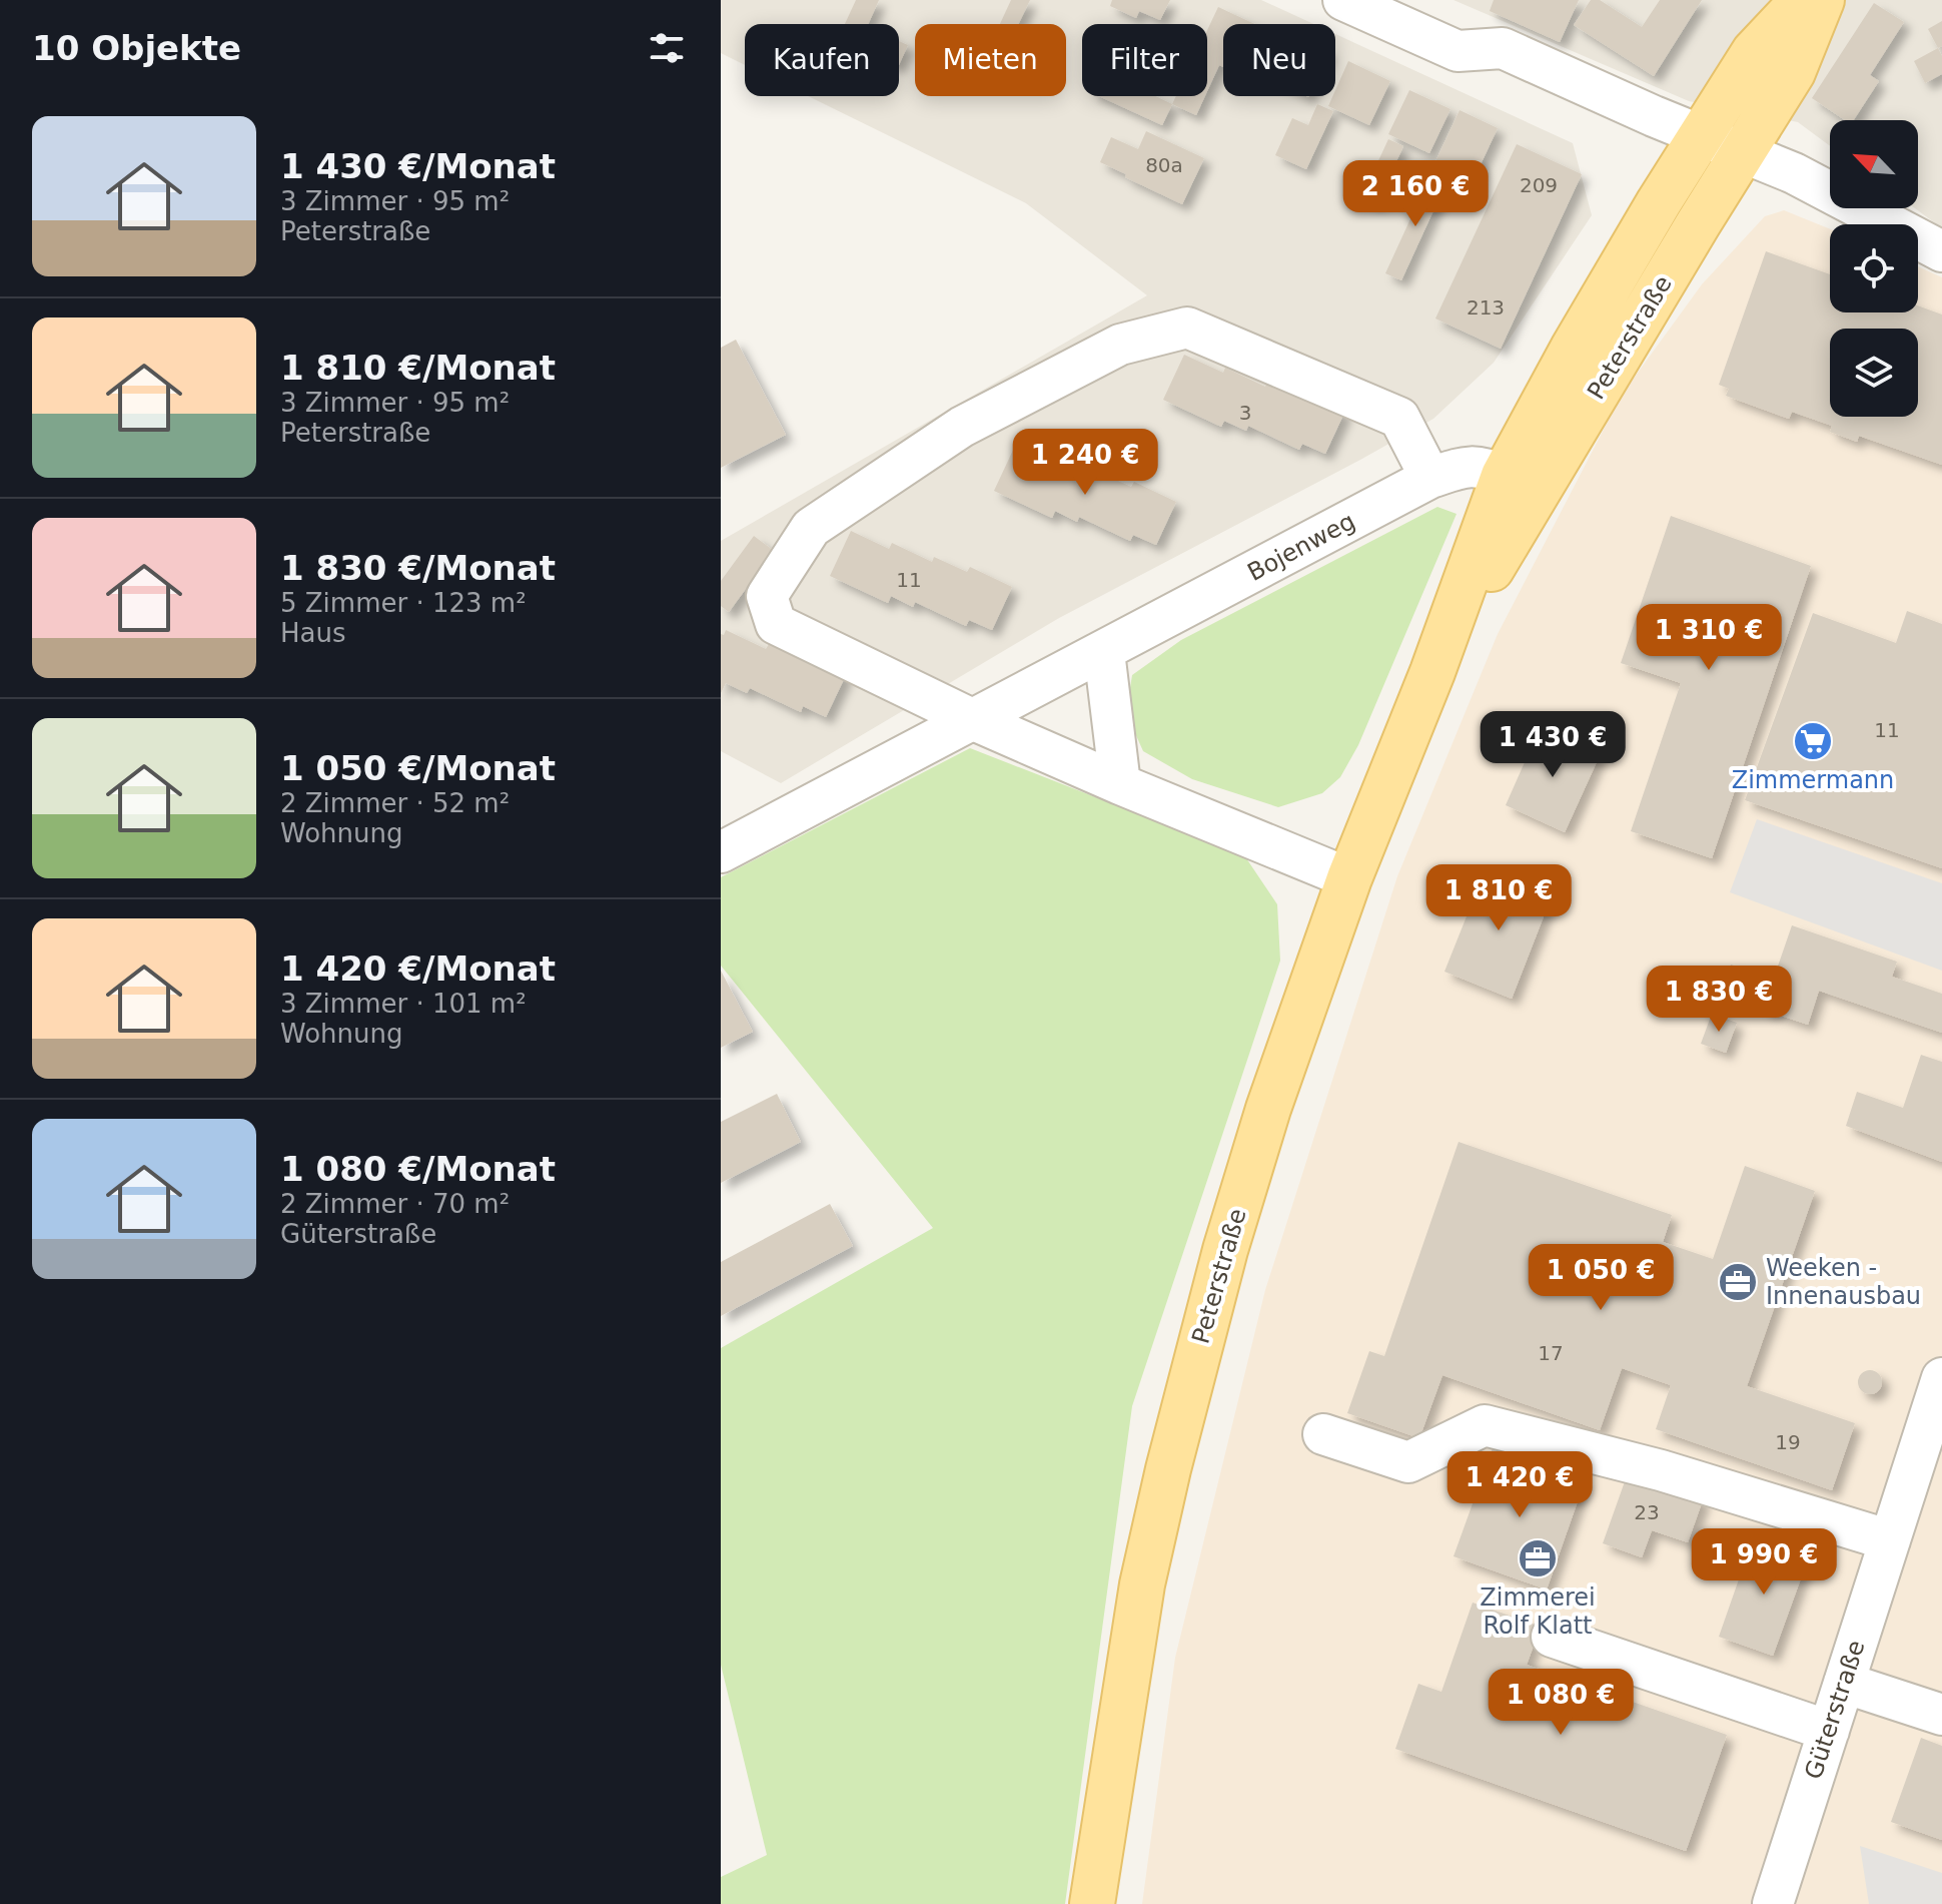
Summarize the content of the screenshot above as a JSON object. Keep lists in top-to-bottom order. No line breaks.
{"streets":{"main road":["Peterstraße"],"street":["Bojenweg","Güterstraße"]},"crossings":[["Peterstraße","Bojenweg"]],"places":{"supermarket":["Zimmermann"],"office":["Weeken - Innenausbau","Zimmerei Rolf Klatt"]},"house_numbers":["80a","209","213","3","11","11","17","19","23"],"north":"top left","page":{"heading":"10 Objekte","chip":["Kaufen","Mieten","Filter","Neu"],"list":[{"name":"1 430 €/Monat","note":"3 Zimmer · 95 m² · Peterstraße"},{"name":"1 810 €/Monat","note":"3 Zimmer · 95 m² · Peterstraße"},{"name":"1 830 €/Monat","note":"5 Zimmer · 123 m² · Haus"},{"name":"1 050 €/Monat","note":"2 Zimmer · 52 m² · Wohnung"},{"name":"1 420 €/Monat","note":"3 Zimmer · 101 m² · Wohnung"},{"name":"1 080 €/Monat","note":"2 Zimmer · 70 m² · Güterstraße"}],"price":["2 160 €","1 240 €","1 310 €","1 430 €","1 810 €","1 830 €","1 050 €","1 420 €","1 990 €","1 080 €"]}}
